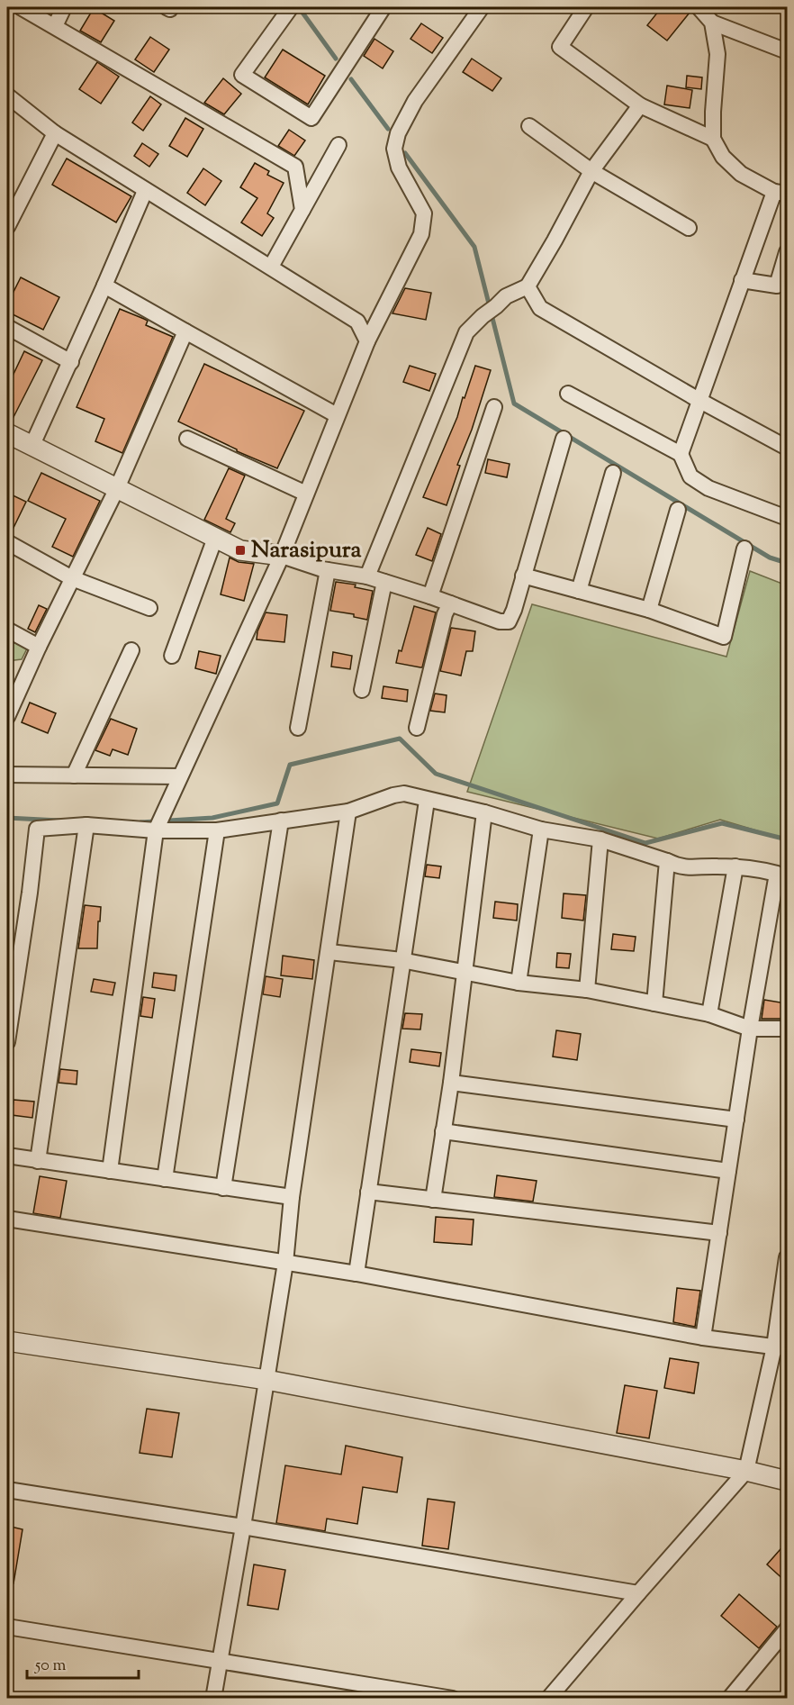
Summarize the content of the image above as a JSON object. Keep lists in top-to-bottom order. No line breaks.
{"places":{"transit":["Narasipura"]},"scale_bar":"50 m"}
